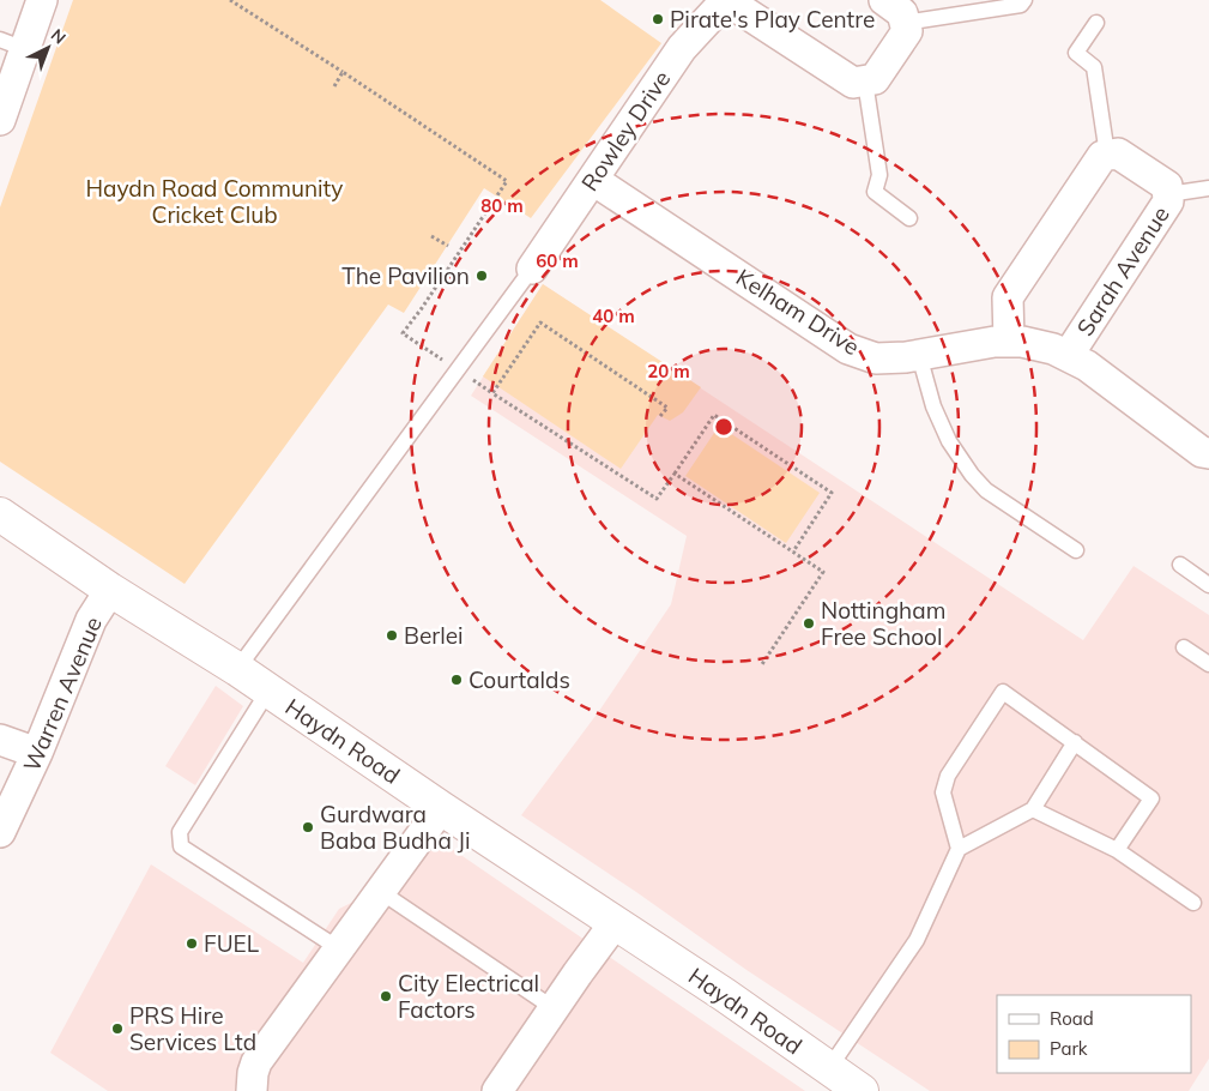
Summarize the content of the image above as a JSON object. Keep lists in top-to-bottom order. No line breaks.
{"streets":{"street":["Rowley Drive","Sarah Avenue","Kelham Drive","Warren Avenue","Haydn Road"]},"crossings":[["Rowley Drive","Kelham Drive"],["Sarah Avenue","Kelham Drive"],["Warren Avenue","Haydn Road"]],"parks":["Haydn Road Community Cricket Club"],"places":["Pirate's Play Centre","The Pavilion","Nottingham Free School","Berlei","Courtalds","Gurdwara Baba Budha Ji","FUEL","City Electrical Factors","PRS Hire Services Ltd"],"legend":["Road","Park"],"north":"top right","rings":["80 m","60 m","40 m","20 m"]}
